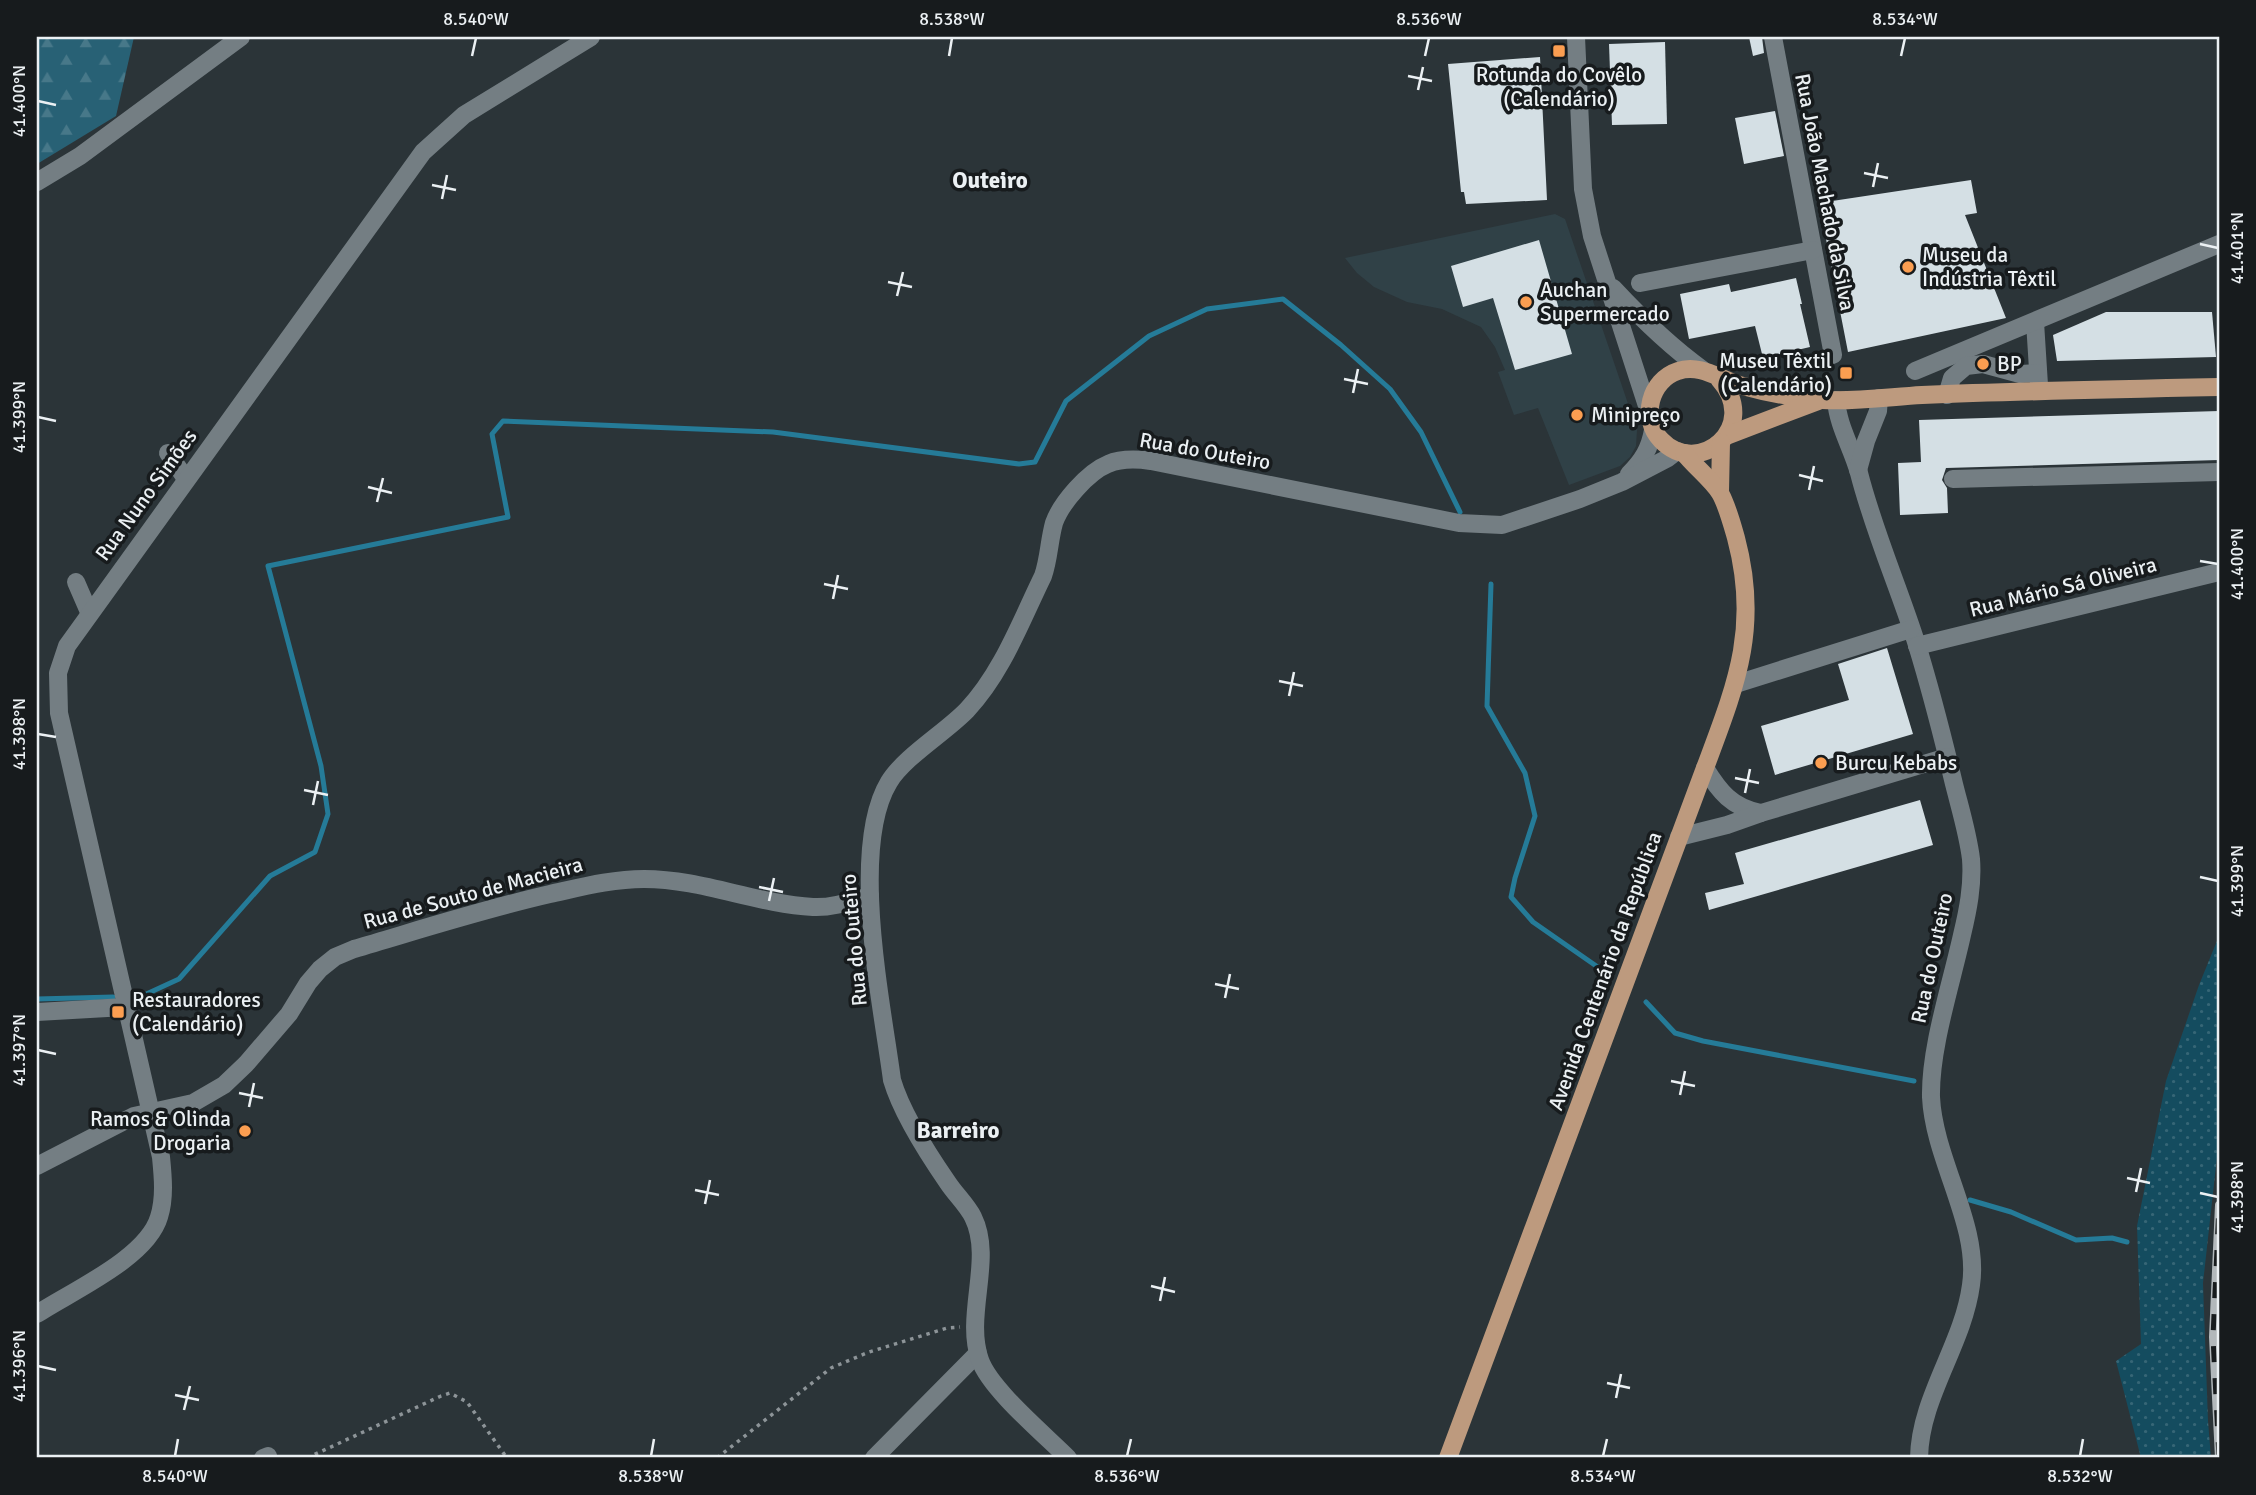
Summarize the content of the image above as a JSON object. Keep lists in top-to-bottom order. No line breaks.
{"streets":{"main road":["Avenida Centenário da República"],"street":["Rua João Machado da Silva","Rua do Outeiro","Rua Nuno Simões","Rua Mário Sá Oliveira","Rua de Souto de Macieira"]},"crossings":[["Rua do Outeiro","Rua Mário Sá Oliveira"],["Rua do Outeiro","Rua de Souto de Macieira"],["Rua do Outeiro","Avenida Centenário da República"],["Rua Nuno Simões","Rua de Souto de Macieira"],["Rua Mário Sá Oliveira","Avenida Centenário da República"]],"districts":["Outeiro","Barreiro"],"places":{"transit":["Rotunda do Covêlo (Calendário)","Museu Têxtil (Calendário)","Restauradores (Calendário)"],"other":["Museu da Indústria Têxtil","Auchan Supermercado","BP","Minipreço","Burcu Kebabs","Ramos & Olinda Drogaria"]},"coordinates":["8.540°W","8.538°W","8.536°W","8.534°W","41.400°N","41.401°N","41.399°N","41.398°N","41.397°N","41.396°N","8.532°W"]}
